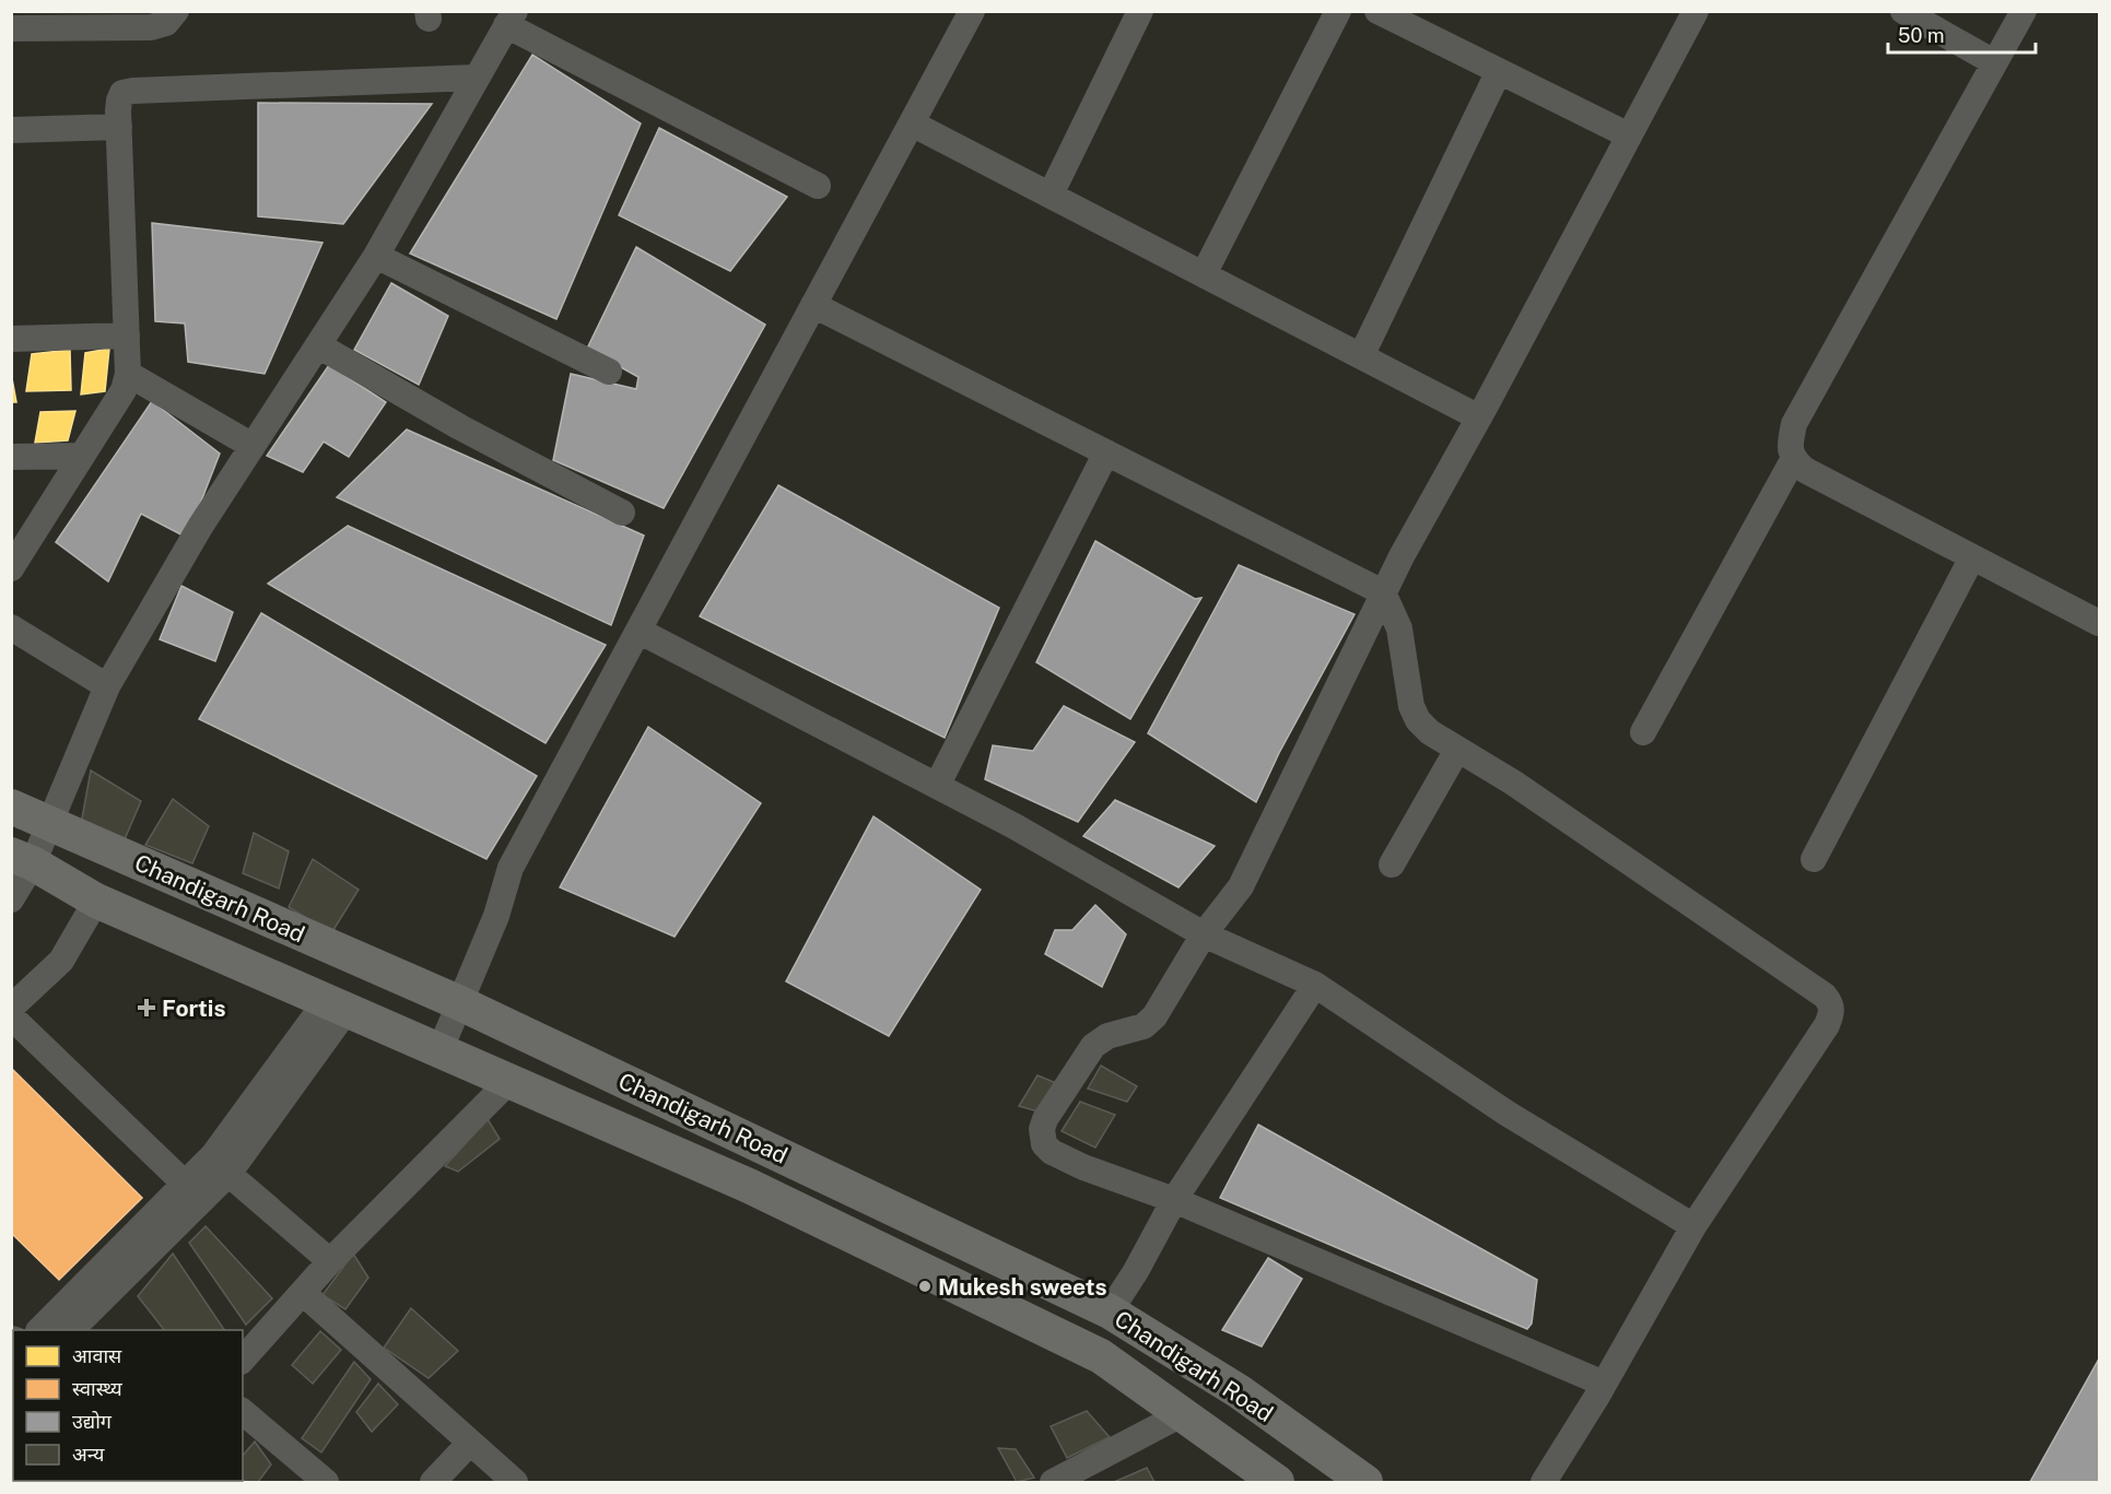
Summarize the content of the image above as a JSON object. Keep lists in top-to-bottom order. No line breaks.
{"streets":{"main road":["Chandigarh Road"]},"places":{"health":["Fortis"],"other":["Mukesh sweets"]},"legend":["आवास","स्वास्थ्य","उद्योग","अन्य"],"scale_bar":"50 m"}
